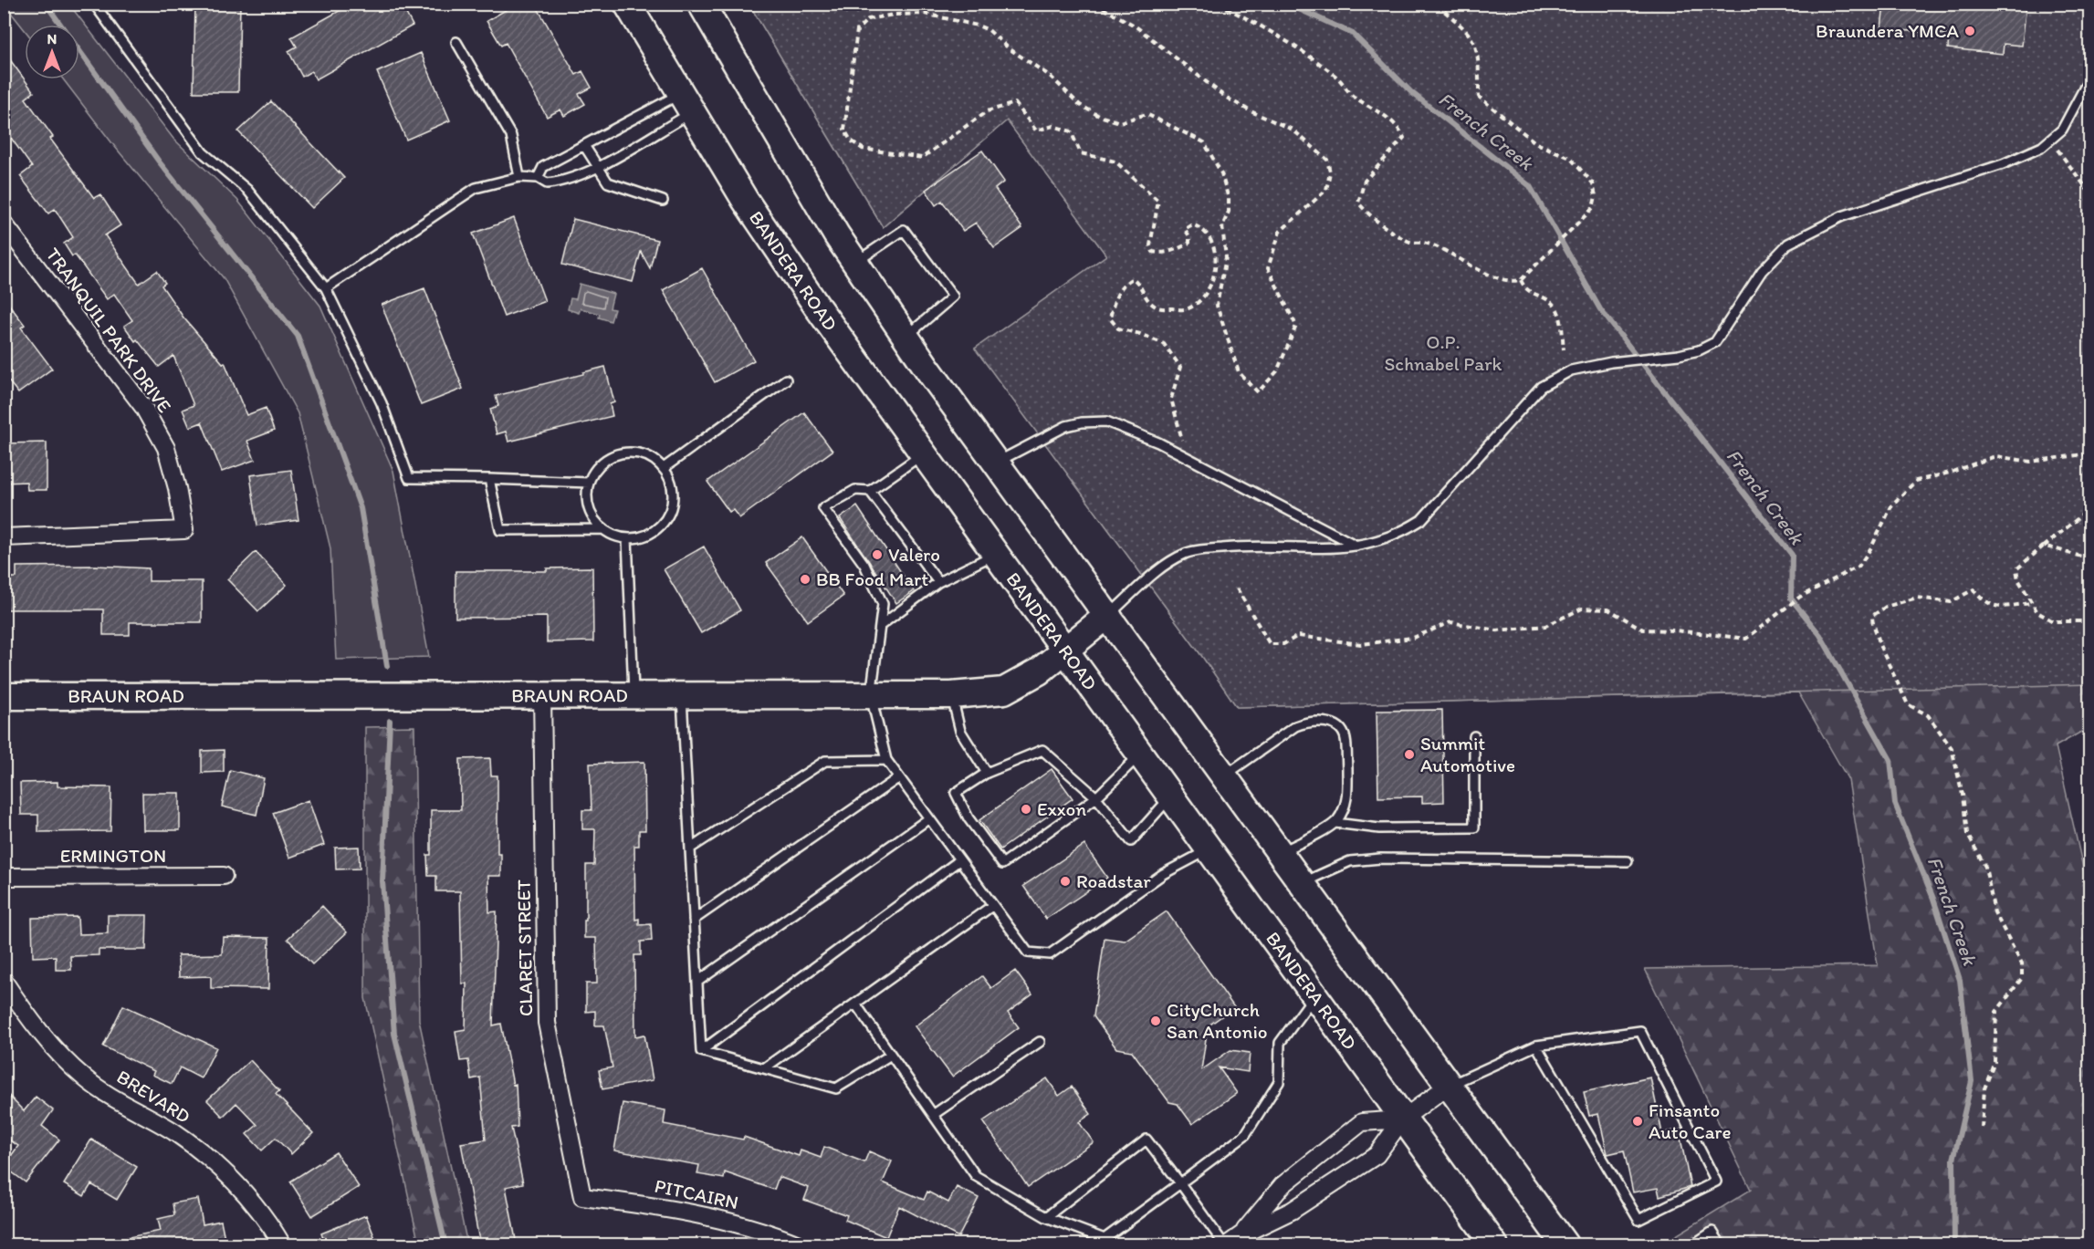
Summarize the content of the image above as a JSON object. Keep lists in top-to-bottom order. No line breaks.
{"streets":{"main road":["BANDERA ROAD","BRAUN ROAD"],"street":["TRANQUIL PARK DRIVE","ERMINGTON","CLARET STREET","BREVARD","PITCAIRN"]},"crossings":[["BANDERA ROAD","BRAUN ROAD"],["BRAUN ROAD","CLARET STREET"],["CLARET STREET","PITCAIRN"]],"water":["French Creek"],"parks":["O.P. Schnabel Park"],"places":["Braundera YMCA","Valero","BB Food Mart","Summit Automotive","Exxon","Roadstar","CityChurch San Antonio","Finsanto Auto Care"],"north":"top"}
